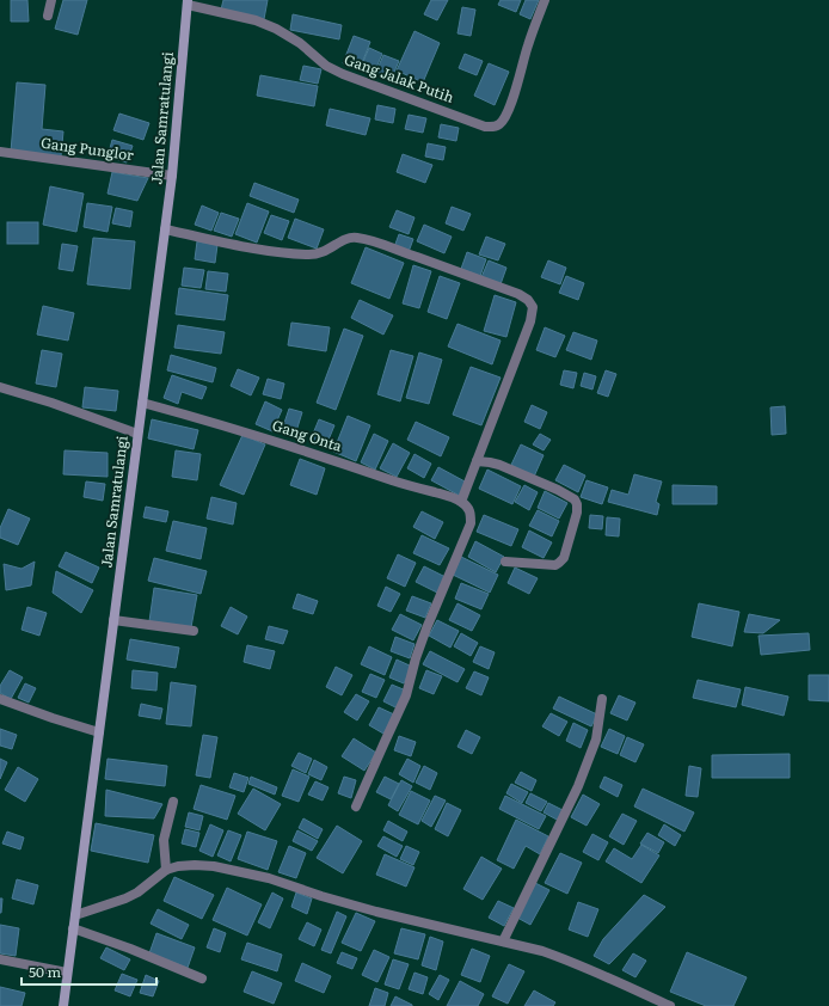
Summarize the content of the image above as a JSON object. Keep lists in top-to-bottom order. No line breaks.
{"streets":{"main road":["Jalan Samratulangi"],"street":["Gang Jalak Putih","Gang Punglor","Gang Onta"]},"crossings":[["Gang Jalak Putih","Jalan Samratulangi"],["Jalan Samratulangi","Gang Punglor"],["Jalan Samratulangi","Gang Onta"]],"scale_bar":"50 m"}
